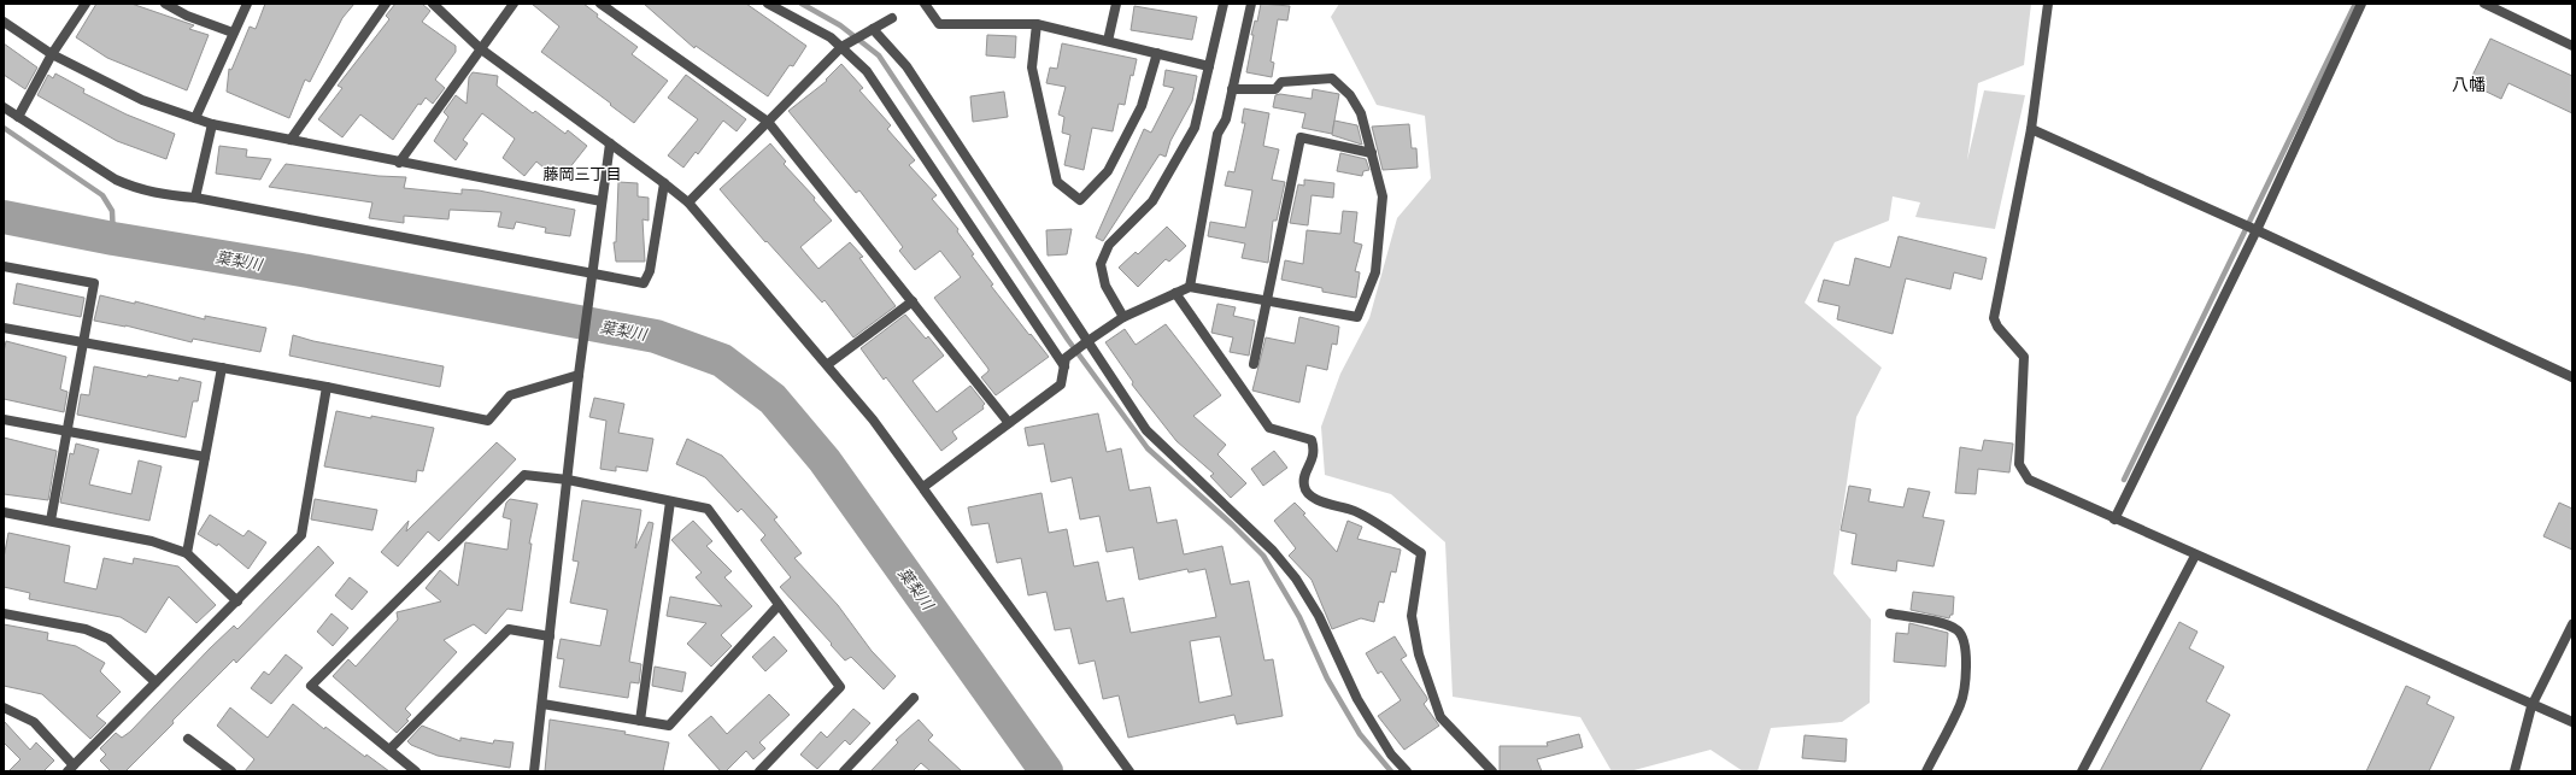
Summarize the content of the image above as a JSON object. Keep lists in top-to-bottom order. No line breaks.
{"districts":["八幡","藤岡三丁目"],"water":["葉梨川"]}
